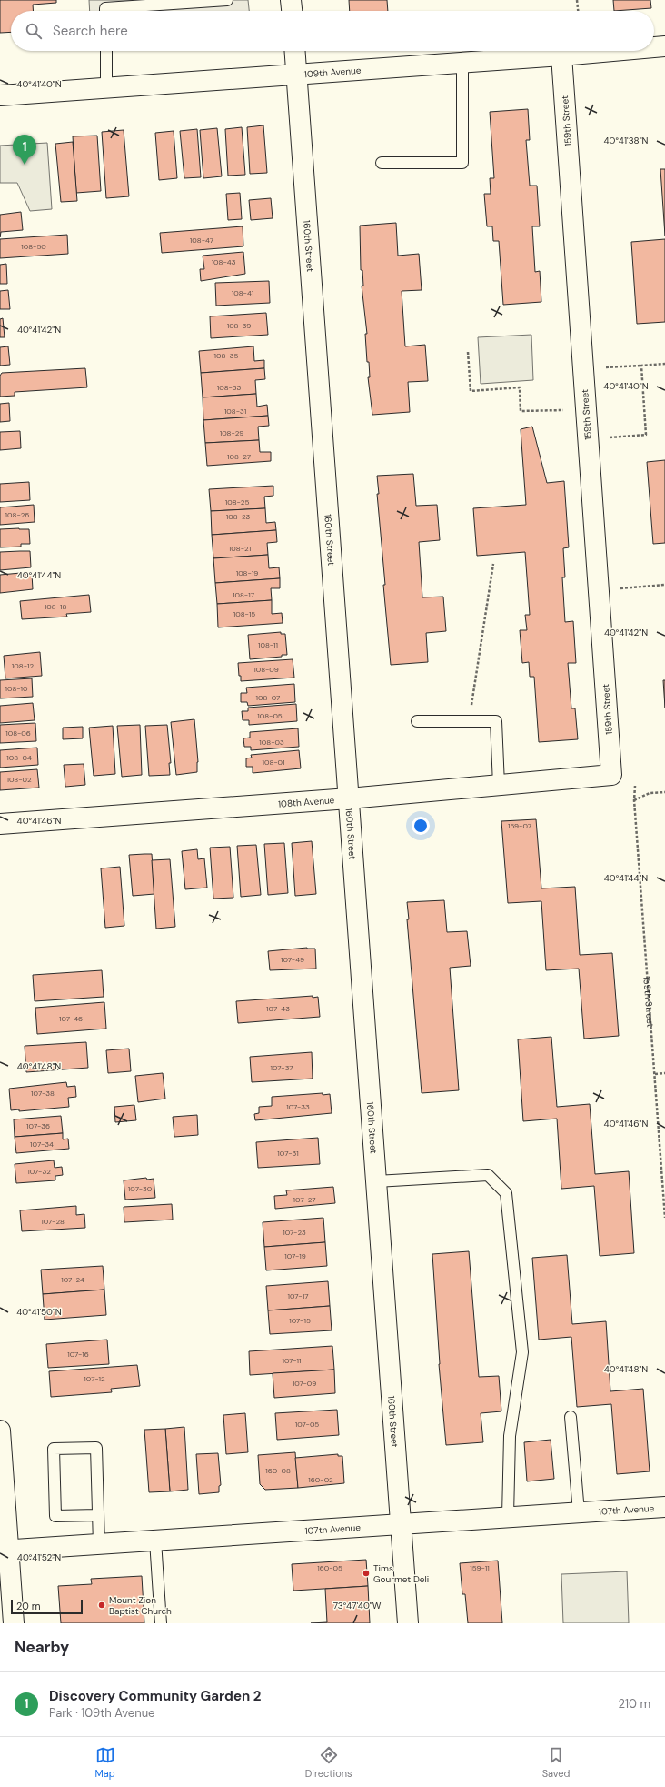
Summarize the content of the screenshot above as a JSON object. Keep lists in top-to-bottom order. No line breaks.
{"streets":{"street":["109th Avenue","159th Street","160th Street","108th Avenue","107th Avenue"]},"crossings":[["109th Avenue","159th Street"],["109th Avenue","160th Street"],["159th Street","108th Avenue"],["160th Street","108th Avenue"],["160th Street","107th Avenue"]],"places":["Tims Gourmet Deli","Mount Zion Baptist Church"],"house_numbers":["108-47","108-50","108-43","108-41","108-39","108-35","108-33","108-31","108-29","108-27","108-25","108-26","108-23","108-21","108-19","108-17","108-18","108-15","108-11","108-12","108-09","108-10","108-07","108-05","108-06","108-03","108-04","108-01","108-02","159-07","107-49","107-43","107-46","107-37","107-38","107-33","107-36","107-34","107-31","107-32","107-30","107-27","107-28","107-23","107-19","107-24","107-17","107-15","107-16","107-11","107-12","107-09","107-05","160-08","160-02","160-05","159-11"],"scale_bar":"20 m","page":{"search":"Search here","pins":"1","scale":"20 m","heading":"Nearby","list":[{"mark":"1","name":"Discovery Community Garden 2","note":"Park · 109th Avenue","value":"210 m"}],"nav":["Map","Directions","Saved"]},"coordinates":["40°41'40\"N","40°41'38\"N","40°41'42\"N","40°41'44\"N","40°41'46\"N","40°41'48\"N","40°41'50\"N","40°41'52\"N","73°47'40\"W"]}
